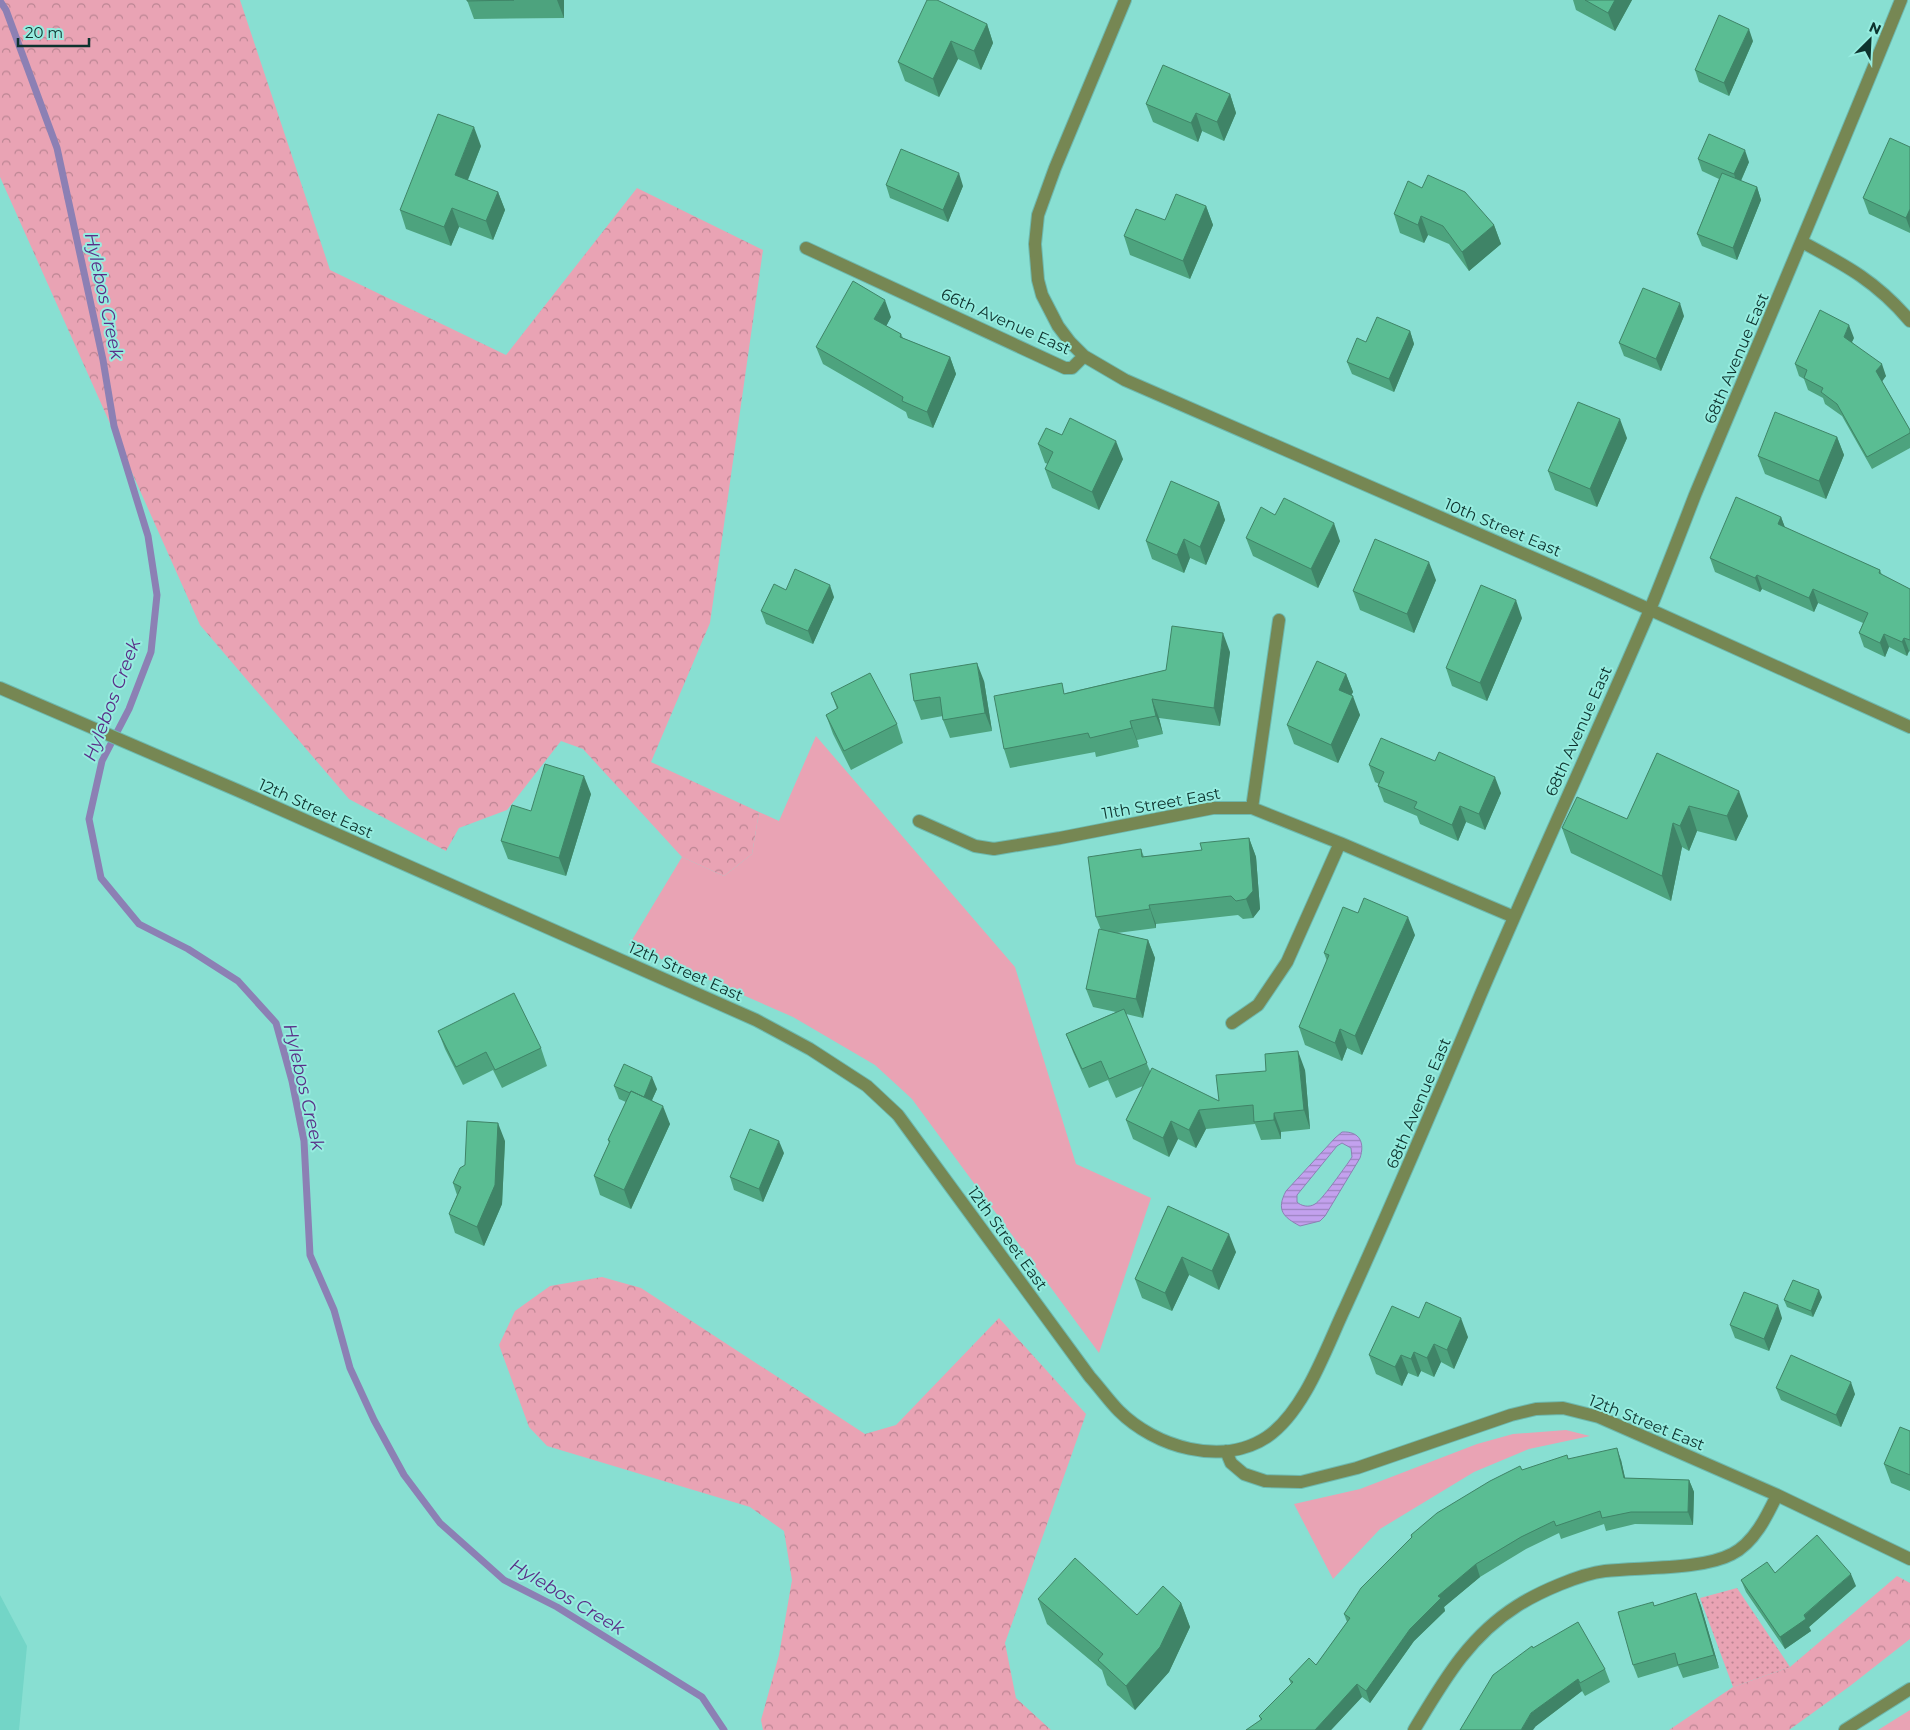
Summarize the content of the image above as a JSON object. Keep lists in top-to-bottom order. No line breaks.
{"streets":{"street":["66th Avenue East","68th Avenue East","10th Street East","11th Street East","12th Street East"]},"crossings":[["66th Avenue East","10th Street East"],["68th Avenue East","10th Street East"],["68th Avenue East","11th Street East"],["68th Avenue East","12th Street East"]],"water":["Hylebos Creek"],"scale_bar":"20 m","north":"top right"}
